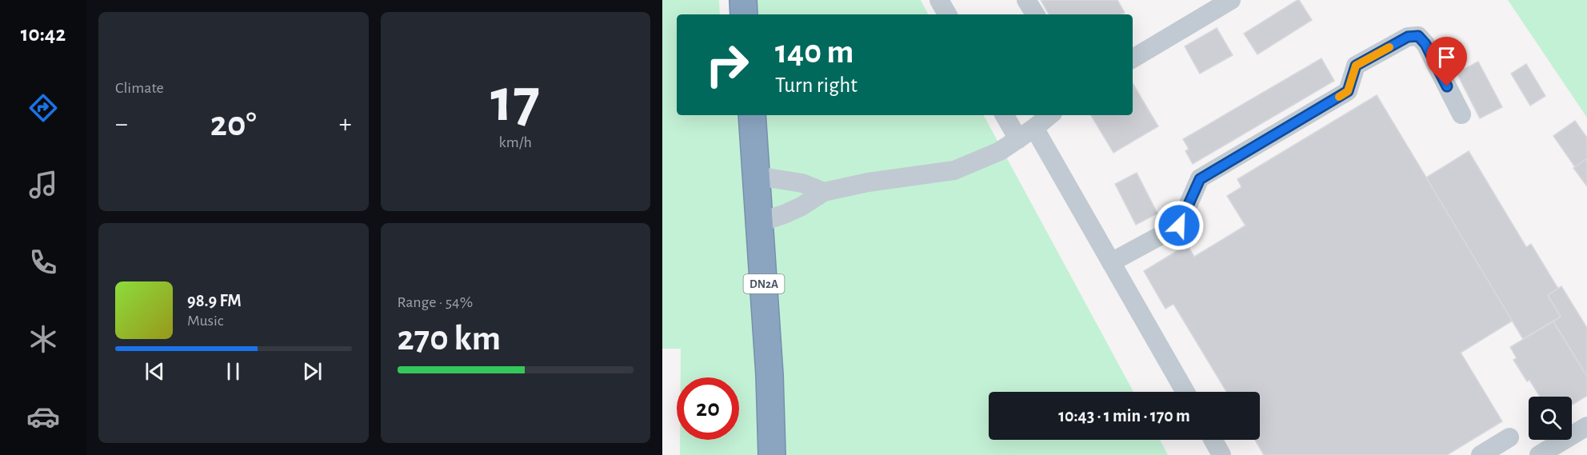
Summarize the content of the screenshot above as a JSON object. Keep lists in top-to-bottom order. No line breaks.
{"streets":{"highway":["DN2A"]},"page":{"tabs":"10:42","tile":["Climate",["17","km/h"],["Range · 54%","270 km"]],"turn":["140 m","Turn right"],"heat":["−","20°","+"],"song":["98.9 FM","Music"],"limit":"20","trip":"10:43 · 1 min · 170 m"}}
